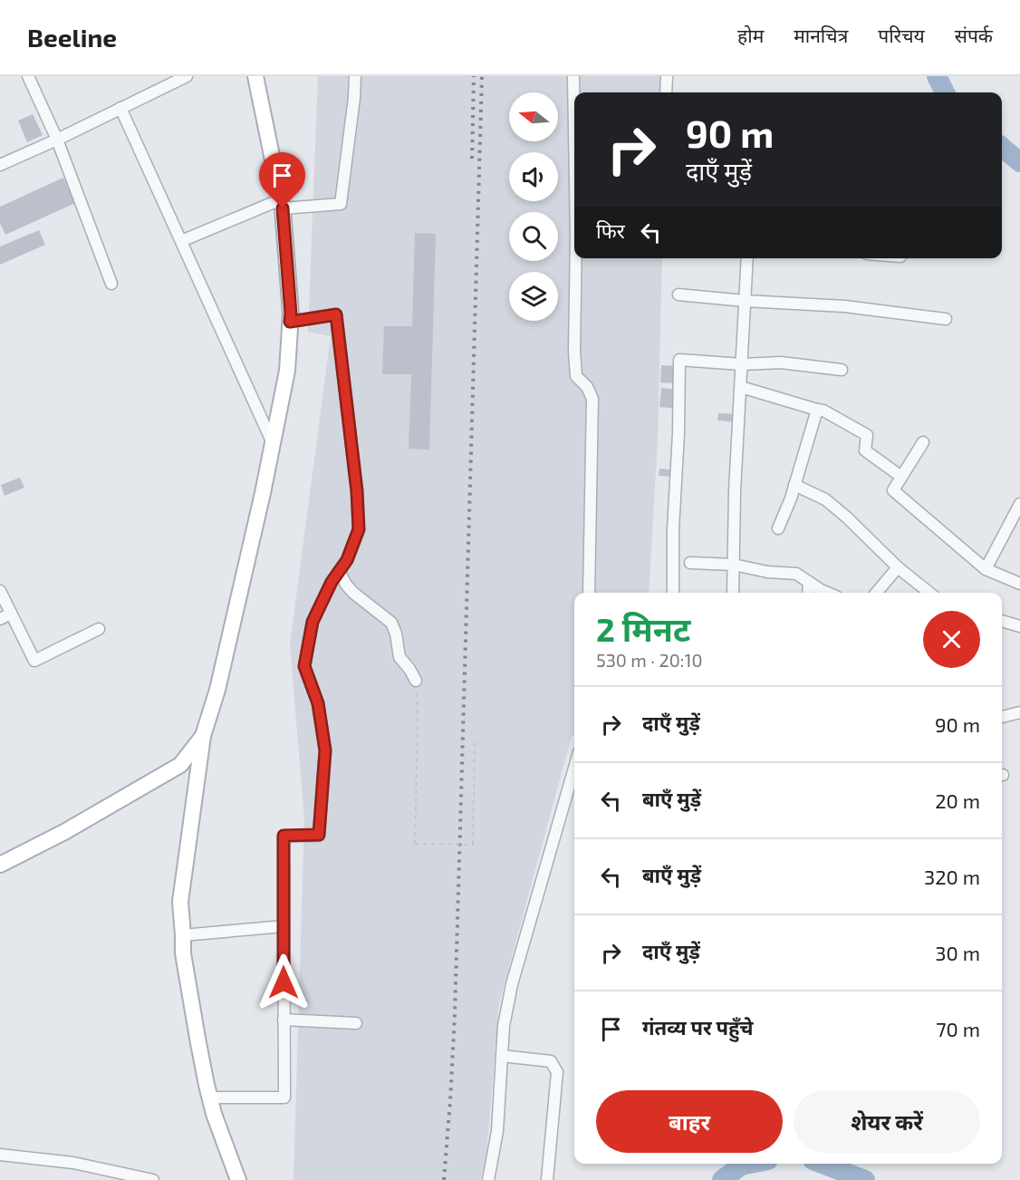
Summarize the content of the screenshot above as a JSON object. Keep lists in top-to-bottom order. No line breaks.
{"north":"left","page":{"header":"Beeline","nav":["होम","मानचित्र","परिचय","संपर्क"],"turn":["90 m","दाएँ मुड़ें"],"then":"फिर","heading":["2 मिनट","530 m · 20:10"],"list":[{"name":"दाएँ मुड़ें","value":"90 m"},{"name":"बाएँ मुड़ें","value":"20 m"},{"name":"बाएँ मुड़ें","value":"320 m"},{"name":"दाएँ मुड़ें","value":"30 m"},{"name":"गंतव्य पर पहुँचे","value":"70 m"}],"buttons":["बाहर","शेयर करें"]}}
